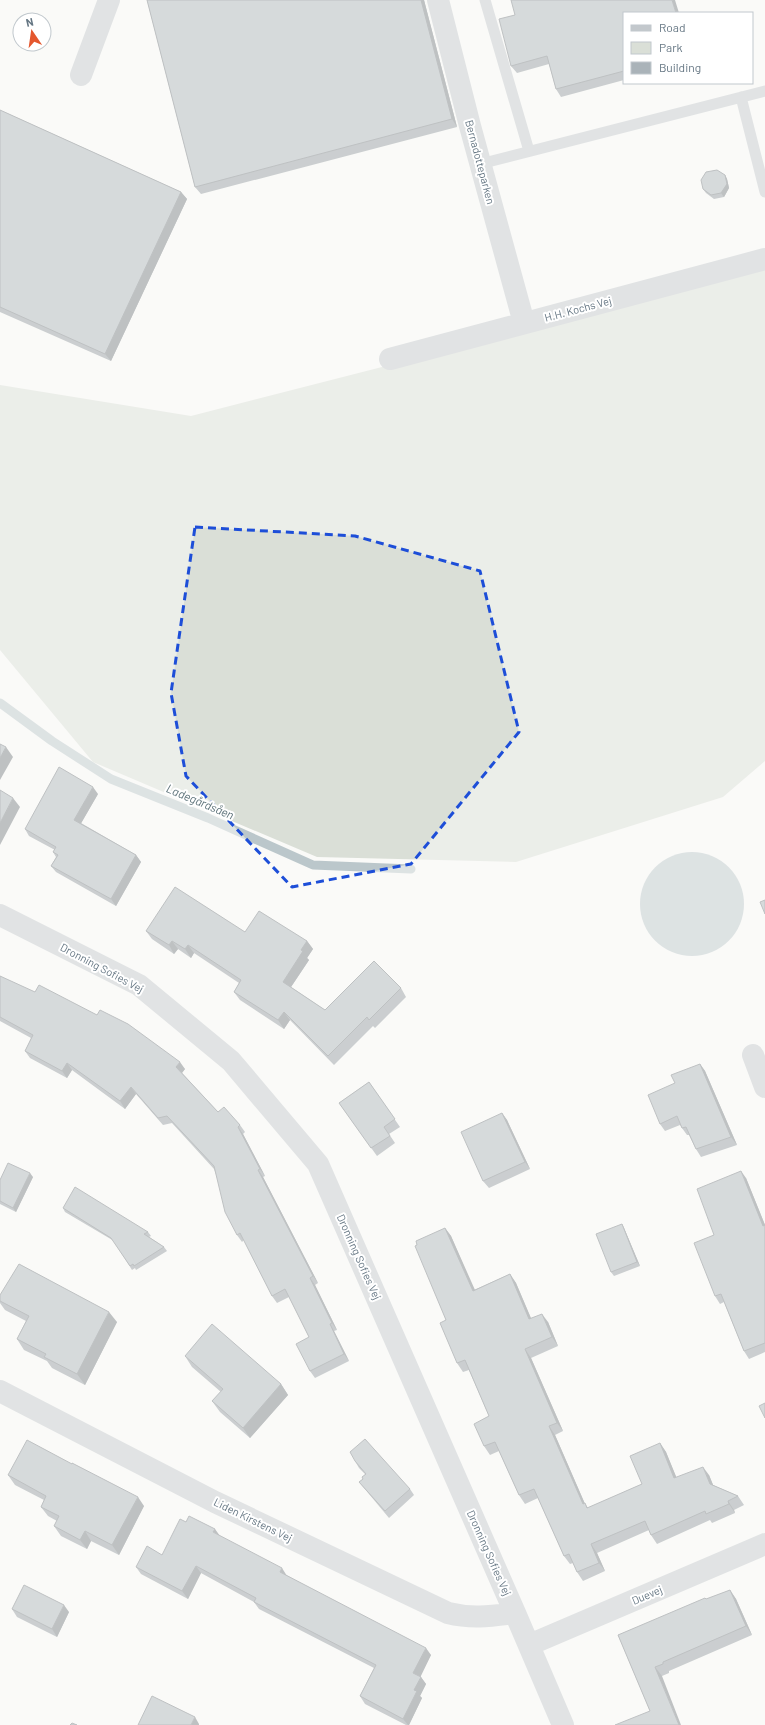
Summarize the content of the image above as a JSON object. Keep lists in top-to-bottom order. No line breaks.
{"streets":{"street":["Bernadotteparken","H.H. Kochs Vej","Dronning Sofies Vej","Liden Kirstens Vej","Duevej"]},"crossings":[["Bernadotteparken","H.H. Kochs Vej"],["Dronning Sofies Vej","Liden Kirstens Vej"],["Dronning Sofies Vej","Duevej"]],"water":["Ladegårdsåen"],"legend":["Road","Park","Building"],"north":"top"}
